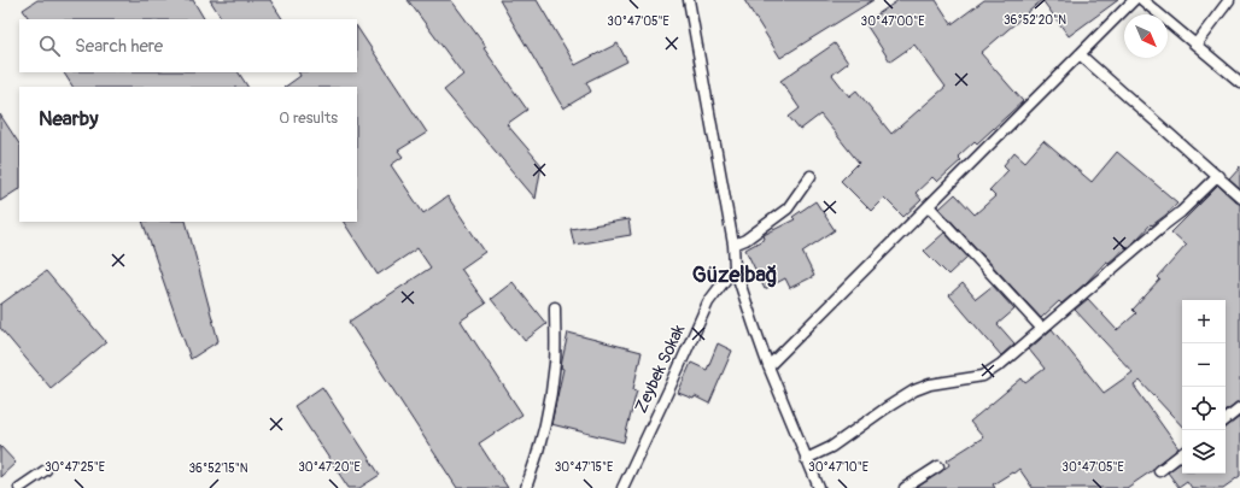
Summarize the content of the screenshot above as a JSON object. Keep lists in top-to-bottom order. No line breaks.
{"streets":{"street":["Zeybek Sokak"]},"districts":["Güzelbağ"],"north":"bottom right","page":{"search":"Search here","heading":["Nearby","0 results"],"map_buttons":["+","−"]},"coordinates":["36°52'20\"N","30°47'05\"E","30°47'00\"E","30°47'25\"E","30°47'20\"E","30°47'15\"E","30°47'10\"E","36°52'15\"N"]}
